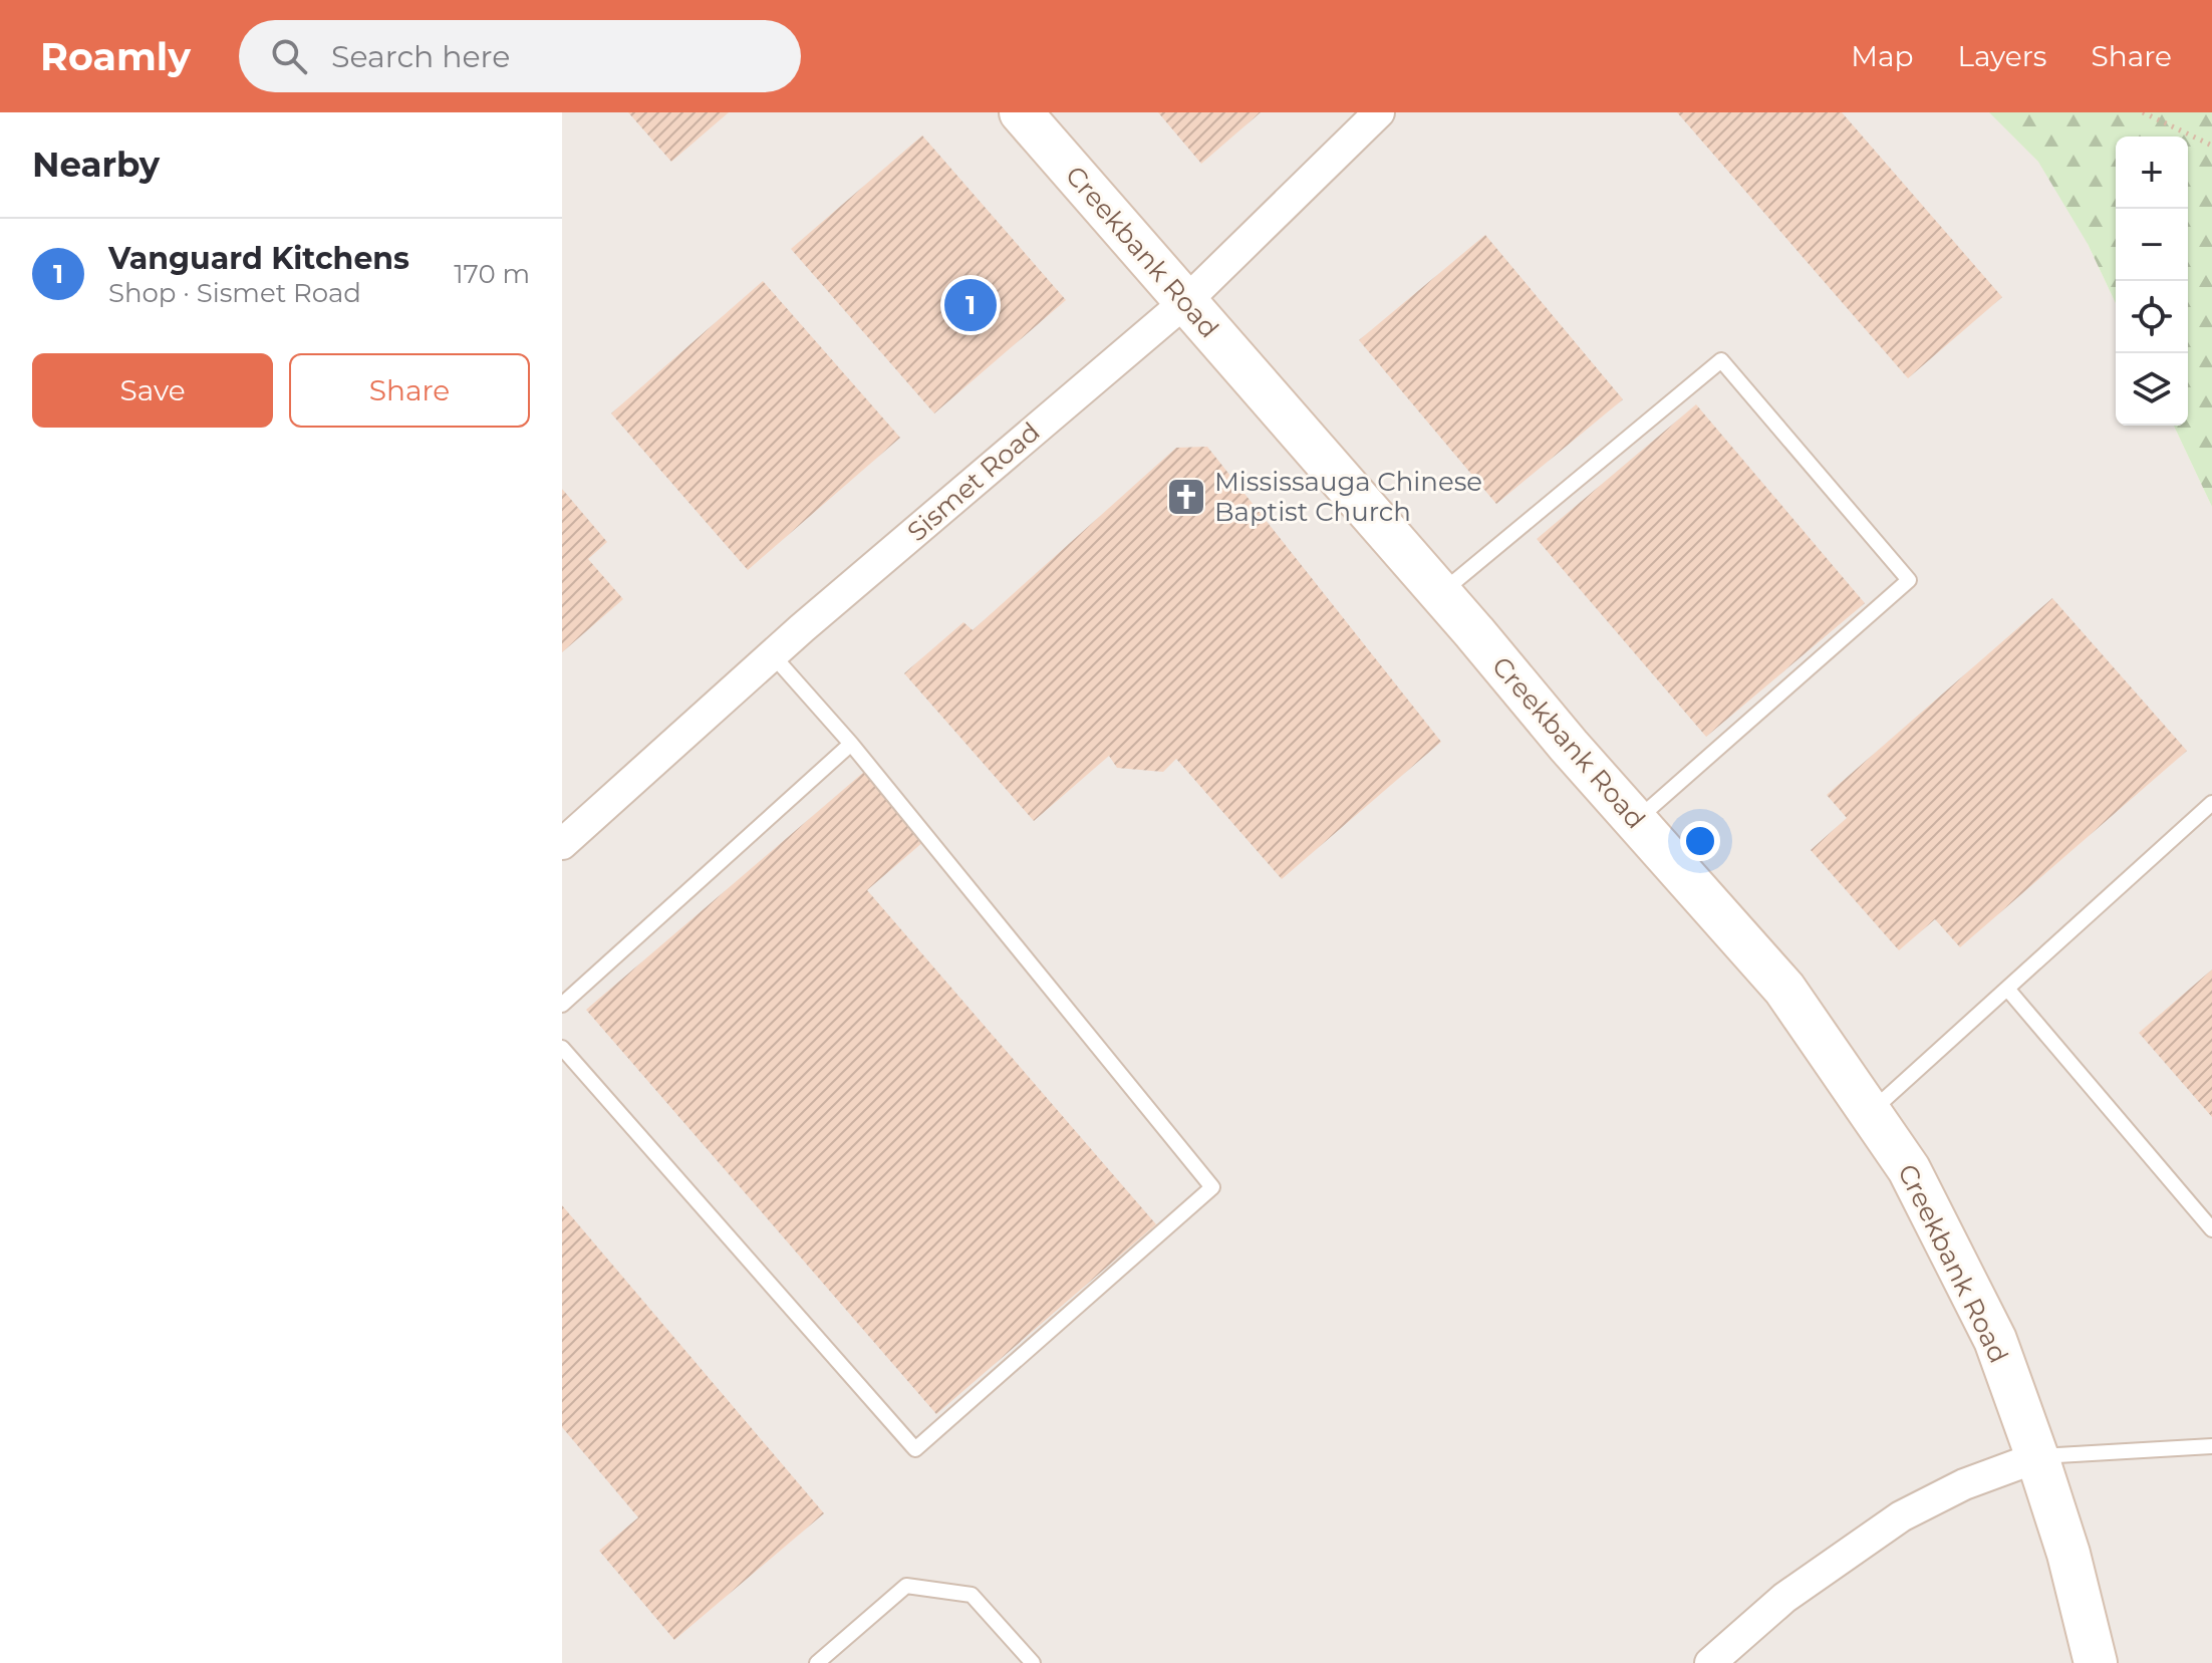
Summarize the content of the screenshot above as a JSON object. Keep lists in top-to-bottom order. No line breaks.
{"streets":{"street":["Creekbank Road","Sismet Road"]},"crossings":[["Creekbank Road","Sismet Road"]],"places":{"church":["Mississauga Chinese Baptist Church"]},"page":{"header":"Roamly","search":"Search here","nav":["Map","Layers","Share"],"heading":"Nearby","map_buttons":["+","−"],"list":[{"mark":"1","name":"Vanguard Kitchens","note":"Shop · Sismet Road","value":"170 m"}],"pins":"1","buttons":["Save","Share"]}}
